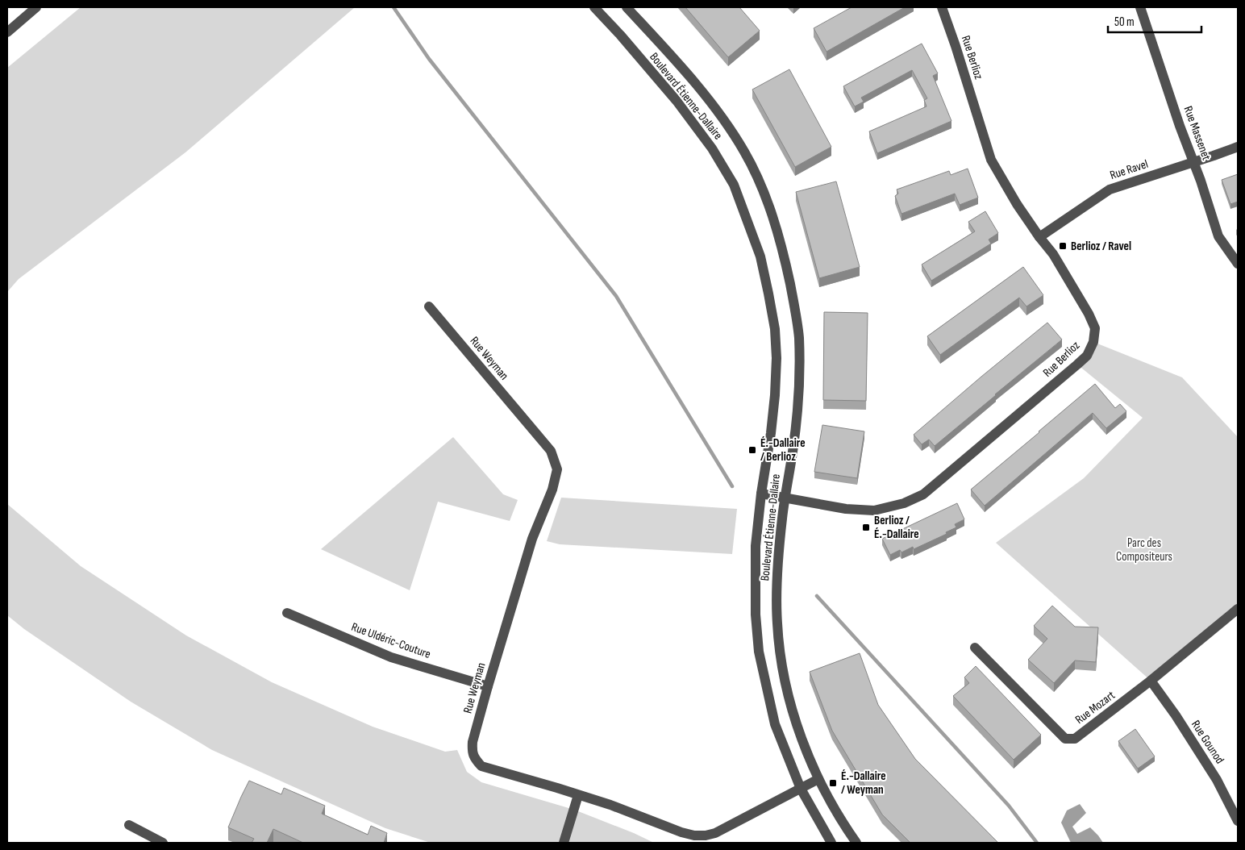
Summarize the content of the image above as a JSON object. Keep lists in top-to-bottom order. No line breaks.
{"streets":{"street":["Rue Berlioz","Boulevard Étienne-Dallaire","Rue Massenet","Rue Ravel","Rue Weyman","Rue Uldéric-Couture","Rue Mozart","Rue Gounod"]},"crossings":[["Rue Berlioz","Boulevard Étienne-Dallaire"],["Rue Berlioz","Rue Ravel"],["Boulevard Étienne-Dallaire","Rue Weyman"],["Rue Massenet","Rue Ravel"],["Rue Weyman","Rue Uldéric-Couture"],["Rue Mozart","Rue Gounod"]],"parks":["Parc des Compositeurs"],"places":{"transit":["Berlioz / Ravel","É.-Dallaire / Berlioz","Berlioz / É.-Dallaire","É.-Dallaire / Weyman"]},"scale_bar":"50 m"}
